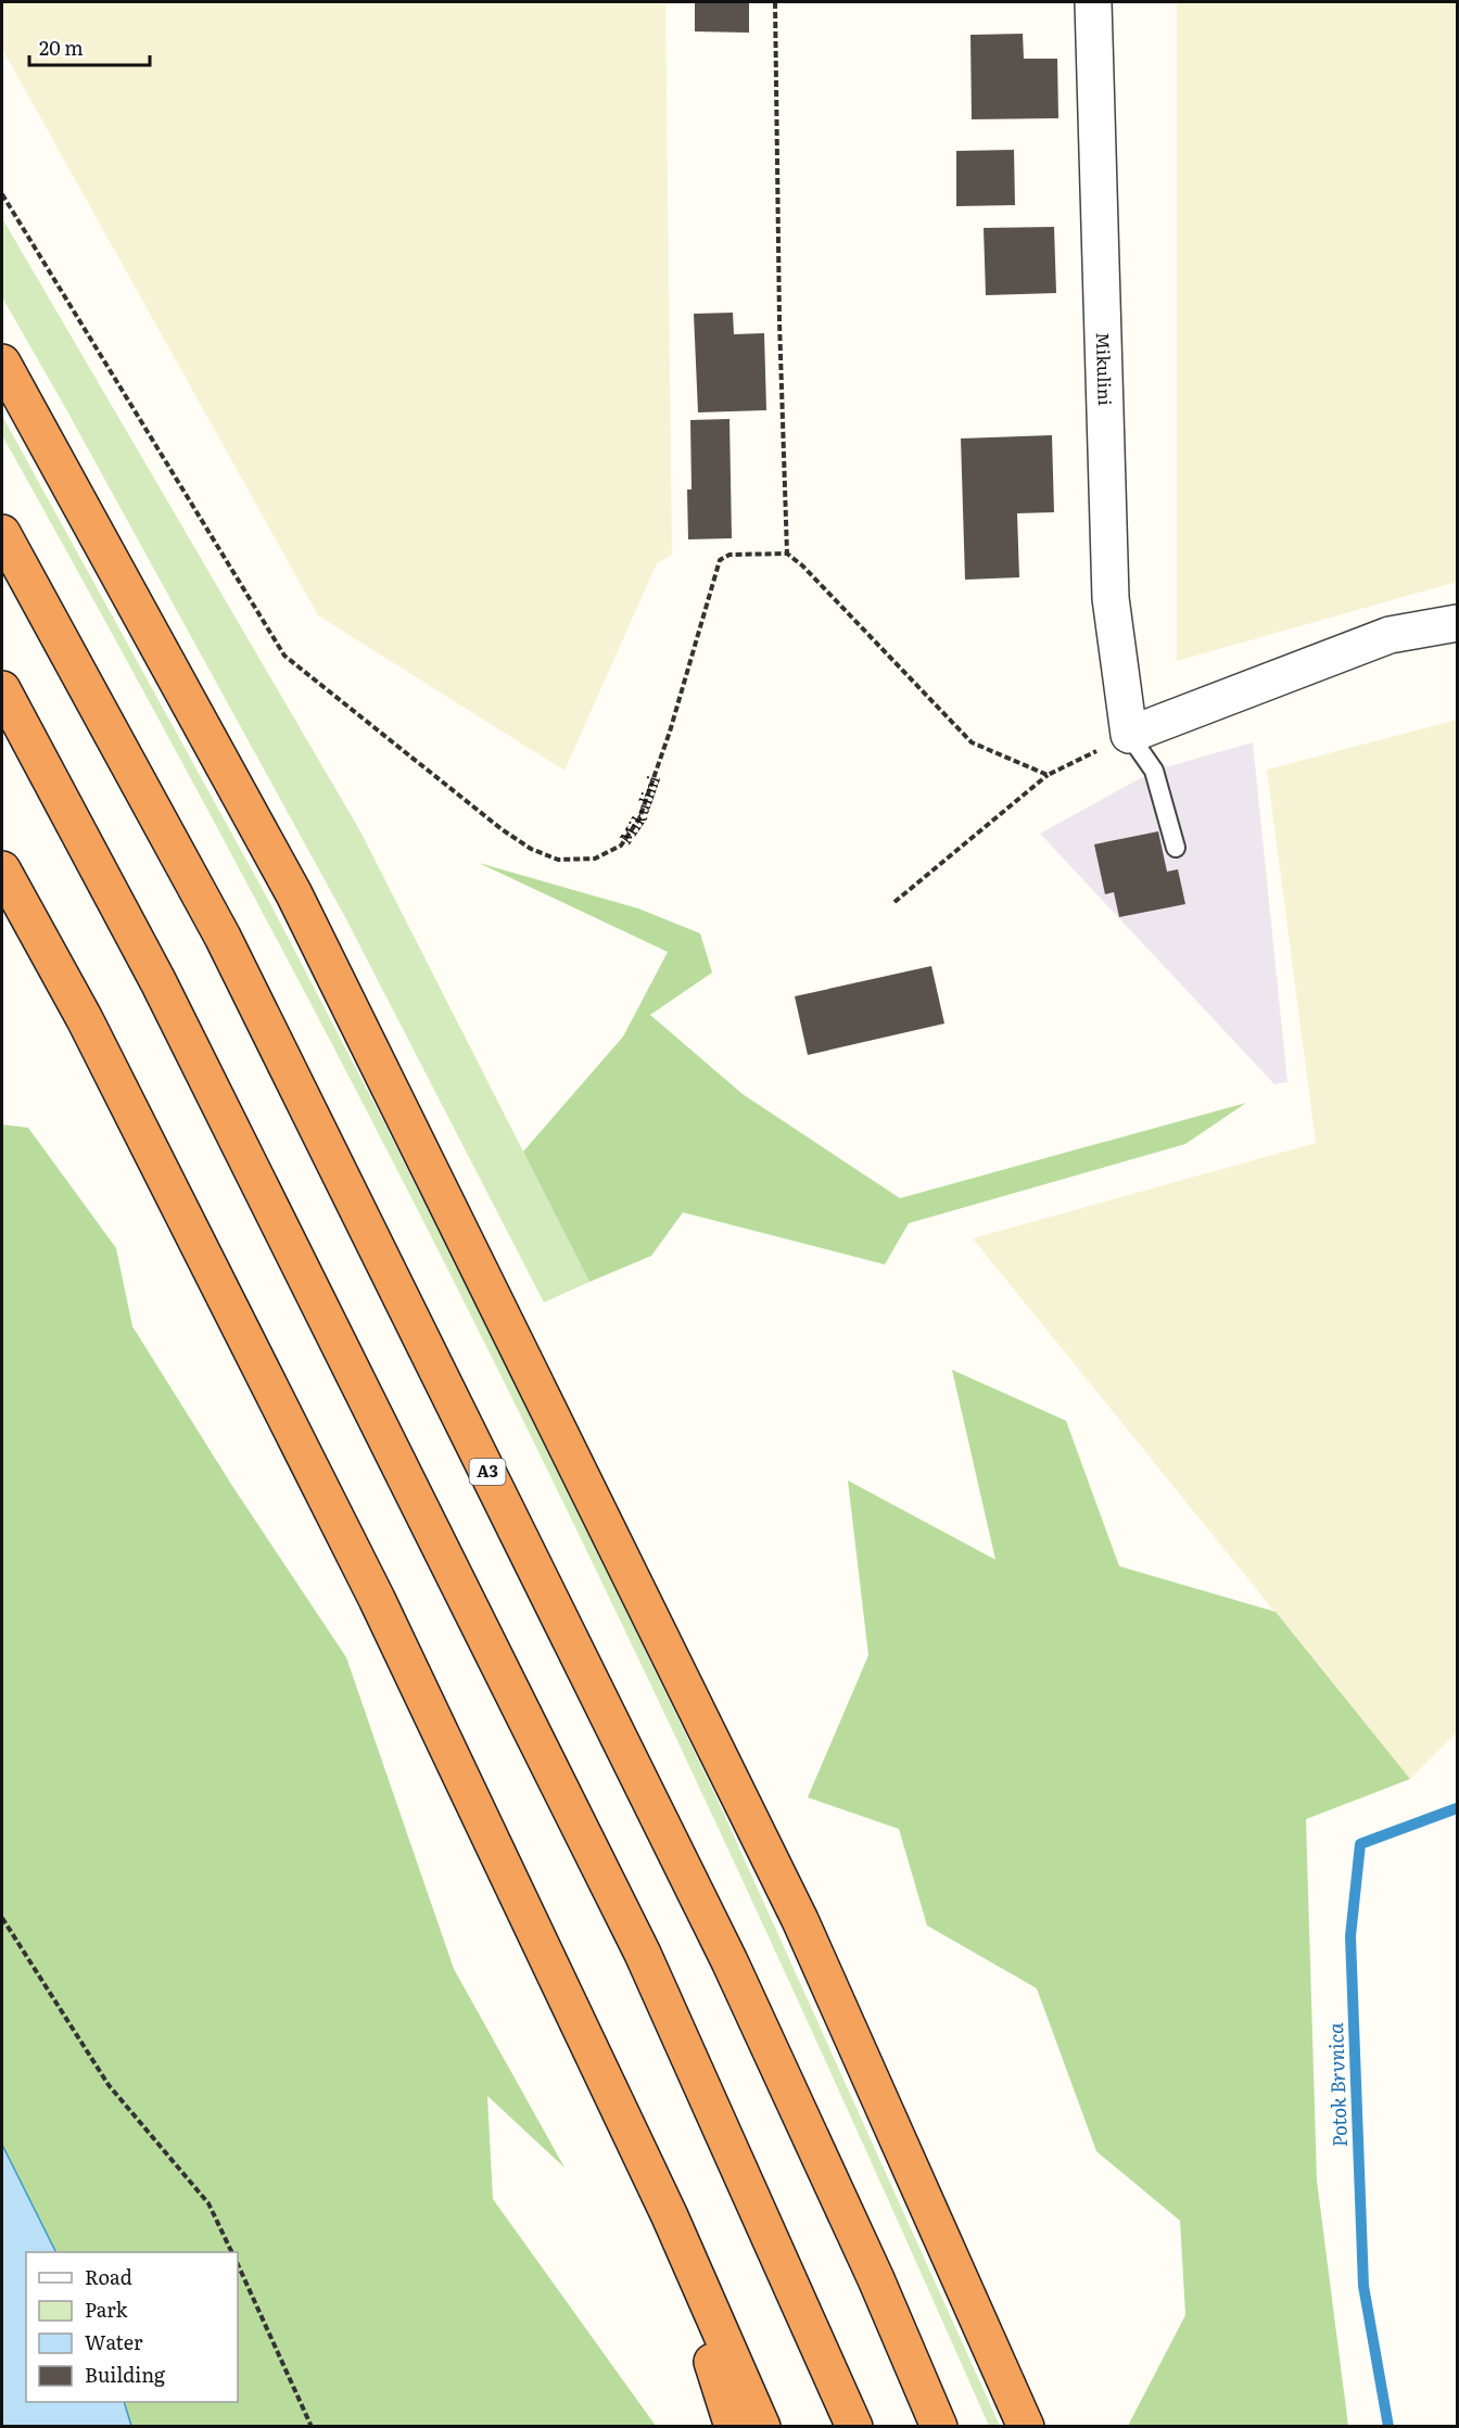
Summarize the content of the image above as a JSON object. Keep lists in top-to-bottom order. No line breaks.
{"streets":{"highway":["A3"],"street":["Mikulini"]},"water":["Potok Brvnica"],"legend":["Road","Park","Water","Building"],"scale_bar":"20 m"}
